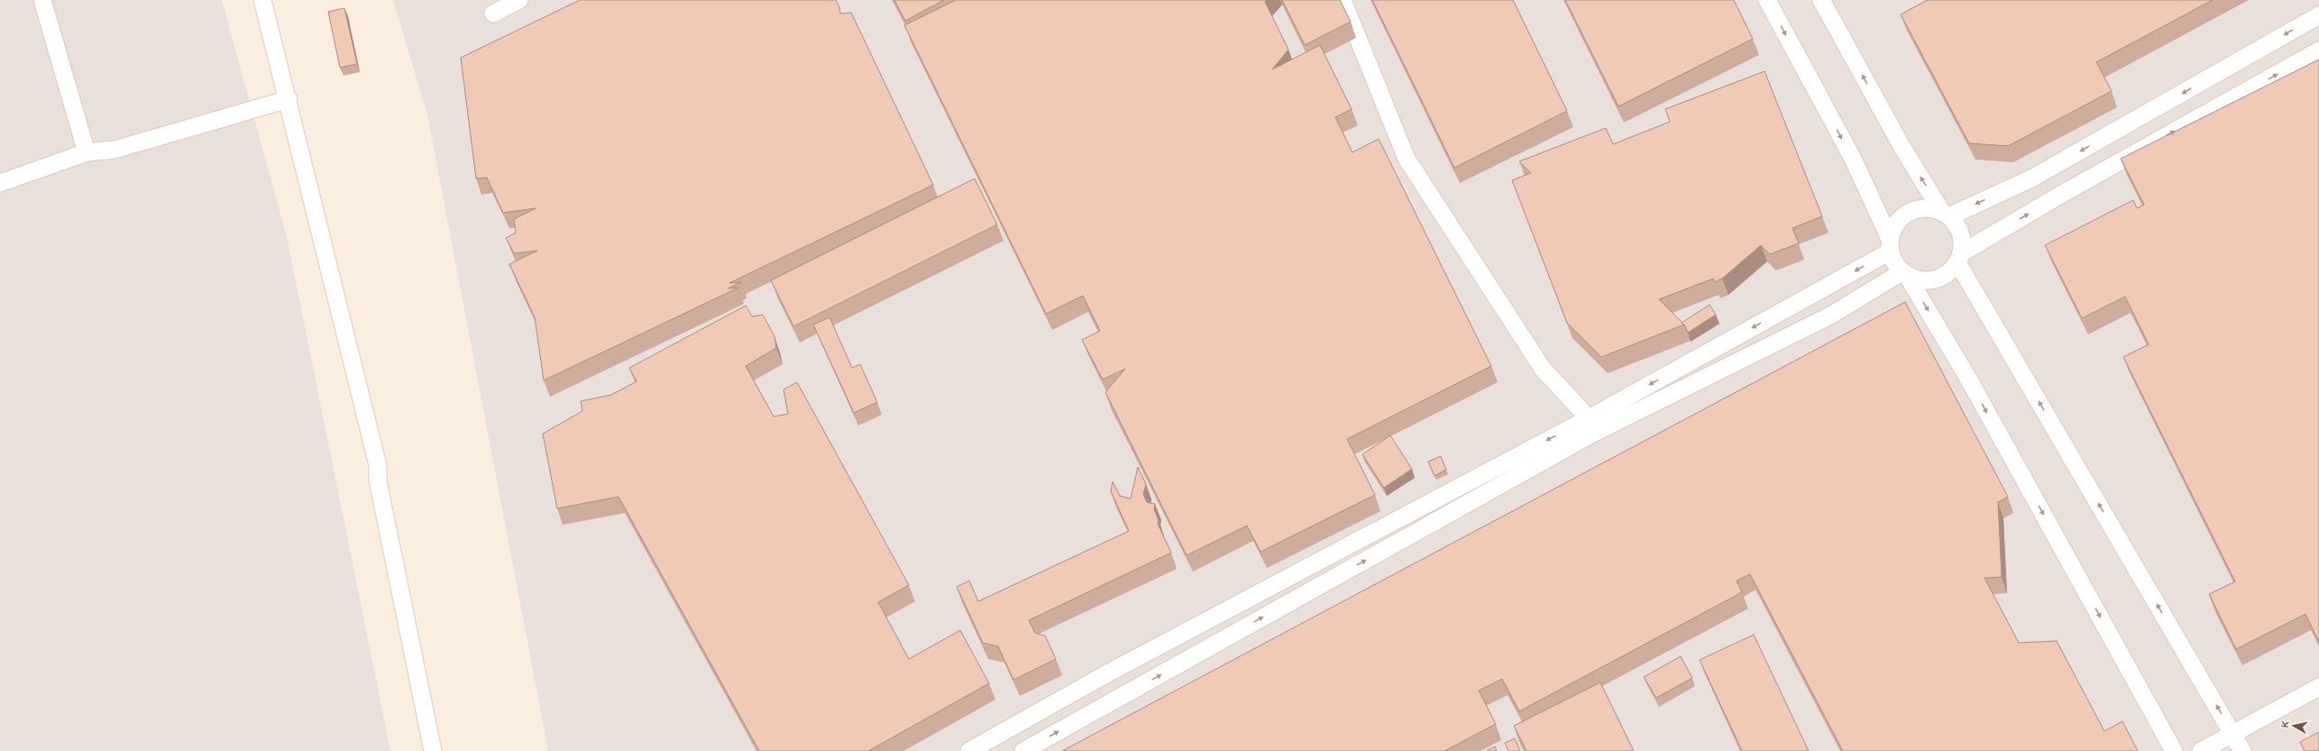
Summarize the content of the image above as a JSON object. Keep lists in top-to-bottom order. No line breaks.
{"north":"left"}
